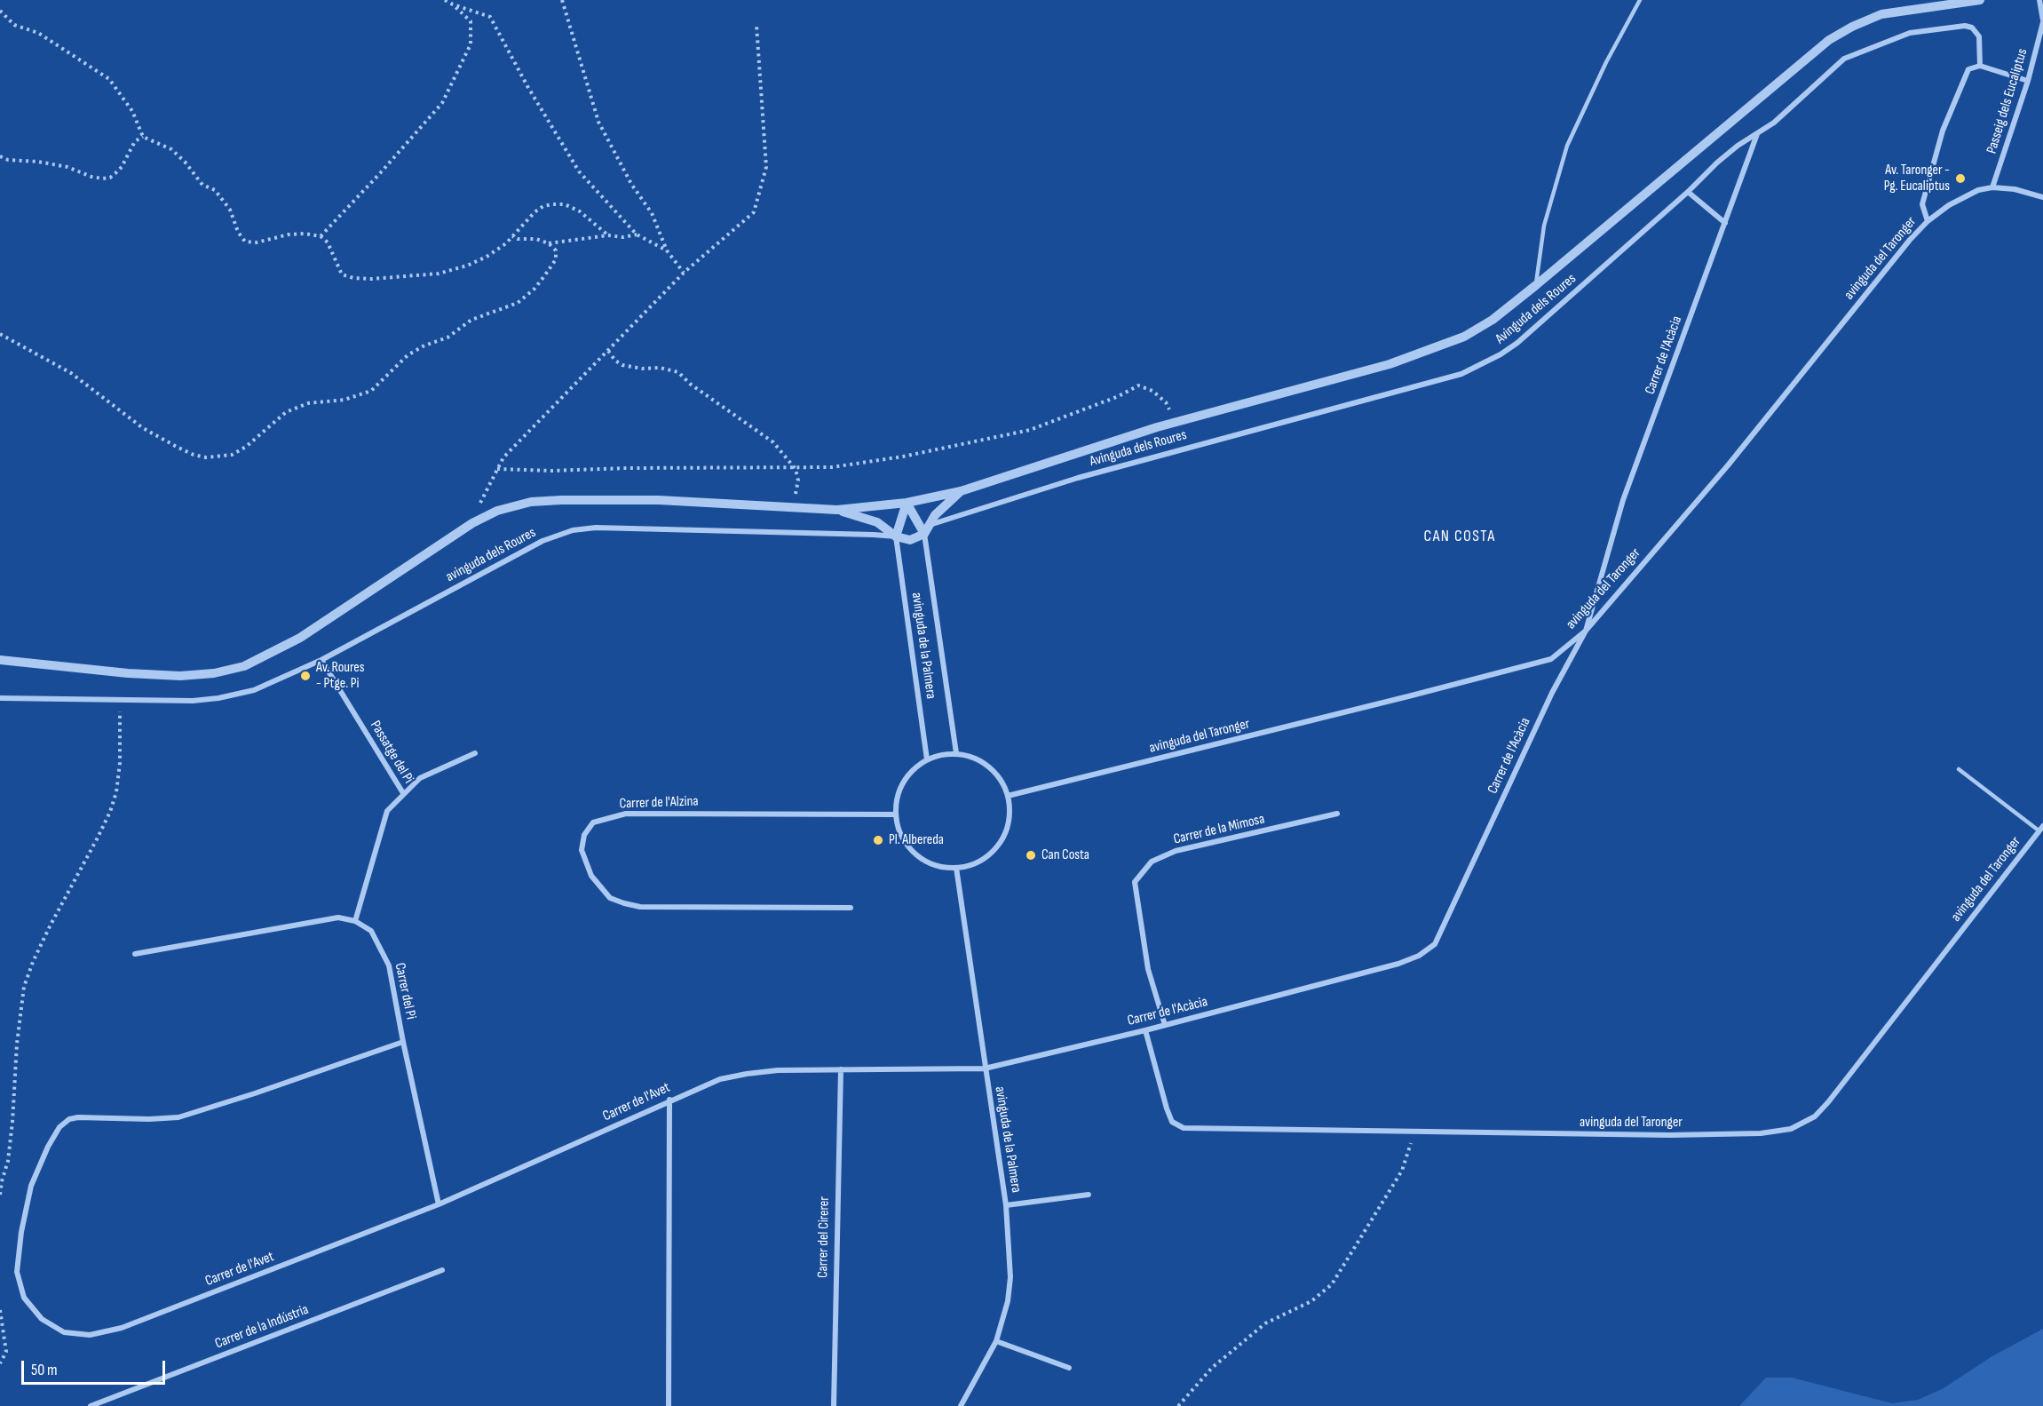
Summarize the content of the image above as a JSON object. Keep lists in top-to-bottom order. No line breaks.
{"streets":{"street":["Passeig dels Eucaliptus","avinguda del Taronger","Avinguda dels Roures","Carrer de l'Acàcia","avinguda dels Roures","avinguda de la Palmera","Passatge del Pi","Carrer de l'Alzina","Carrer de la Mimosa","Carrer del Pi","Carrer de l'Avet","Carrer del Cirerer","Carrer de la Indústria"]},"crossings":[["Passeig dels Eucaliptus","avinguda del Taronger"],["avinguda del Taronger","Carrer de l'Acàcia"],["avinguda del Taronger","avinguda de la Palmera"],["avinguda del Taronger","Carrer de l'Alzina"],["Avinguda dels Roures","Carrer de l'Acàcia"],["Avinguda dels Roures","avinguda de la Palmera"],["Carrer de l'Acàcia","avinguda de la Palmera"],["Carrer de l'Acàcia","Carrer de la Mimosa"],["Carrer de l'Acàcia","Carrer de l'Avet"],["avinguda dels Roures","avinguda de la Palmera"],["avinguda dels Roures","Passatge del Pi"],["avinguda de la Palmera","Carrer de l'Alzina"],["avinguda de la Palmera","Carrer de l'Avet"],["Passatge del Pi","Carrer del Pi"],["Carrer del Pi","Carrer de l'Avet"],["Carrer de l'Avet","Carrer del Cirerer"]],"districts":["CAN COSTA"],"places":["Av. Taronger - Pg. Eucaliptus","Av. Roures - Ptge. Pi","Pl. Albereda","Can Costa"],"scale_bar":"50 m"}
